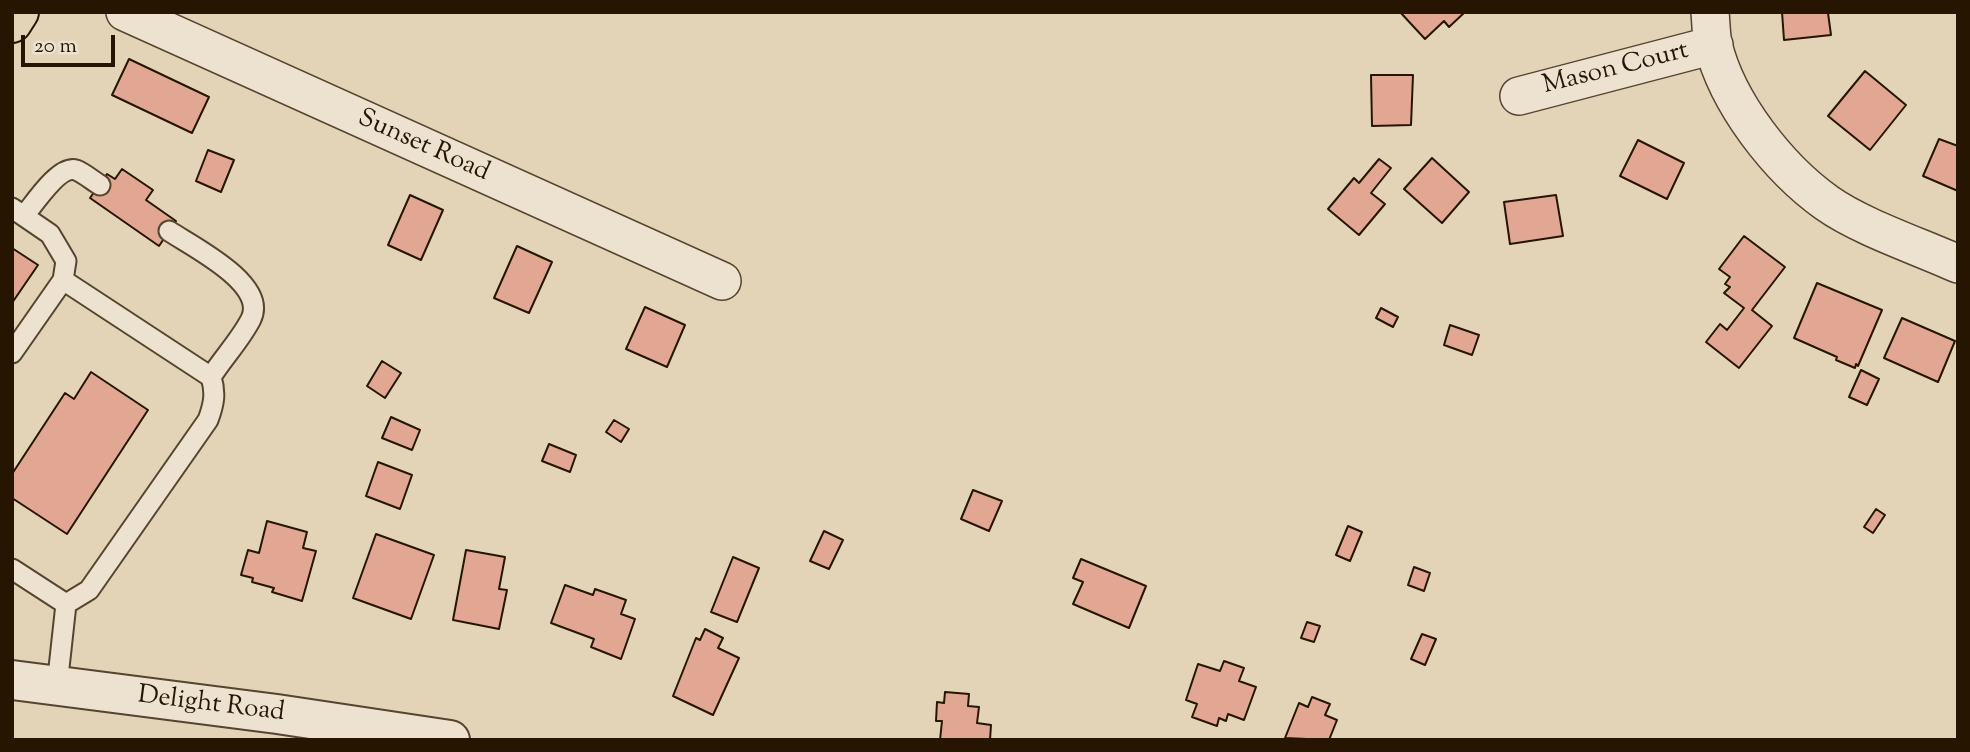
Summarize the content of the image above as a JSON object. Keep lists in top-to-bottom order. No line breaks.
{"streets":{"street":["Mason Court","Sunset Road","Delight Road"]},"scale_bar":"20 m"}
